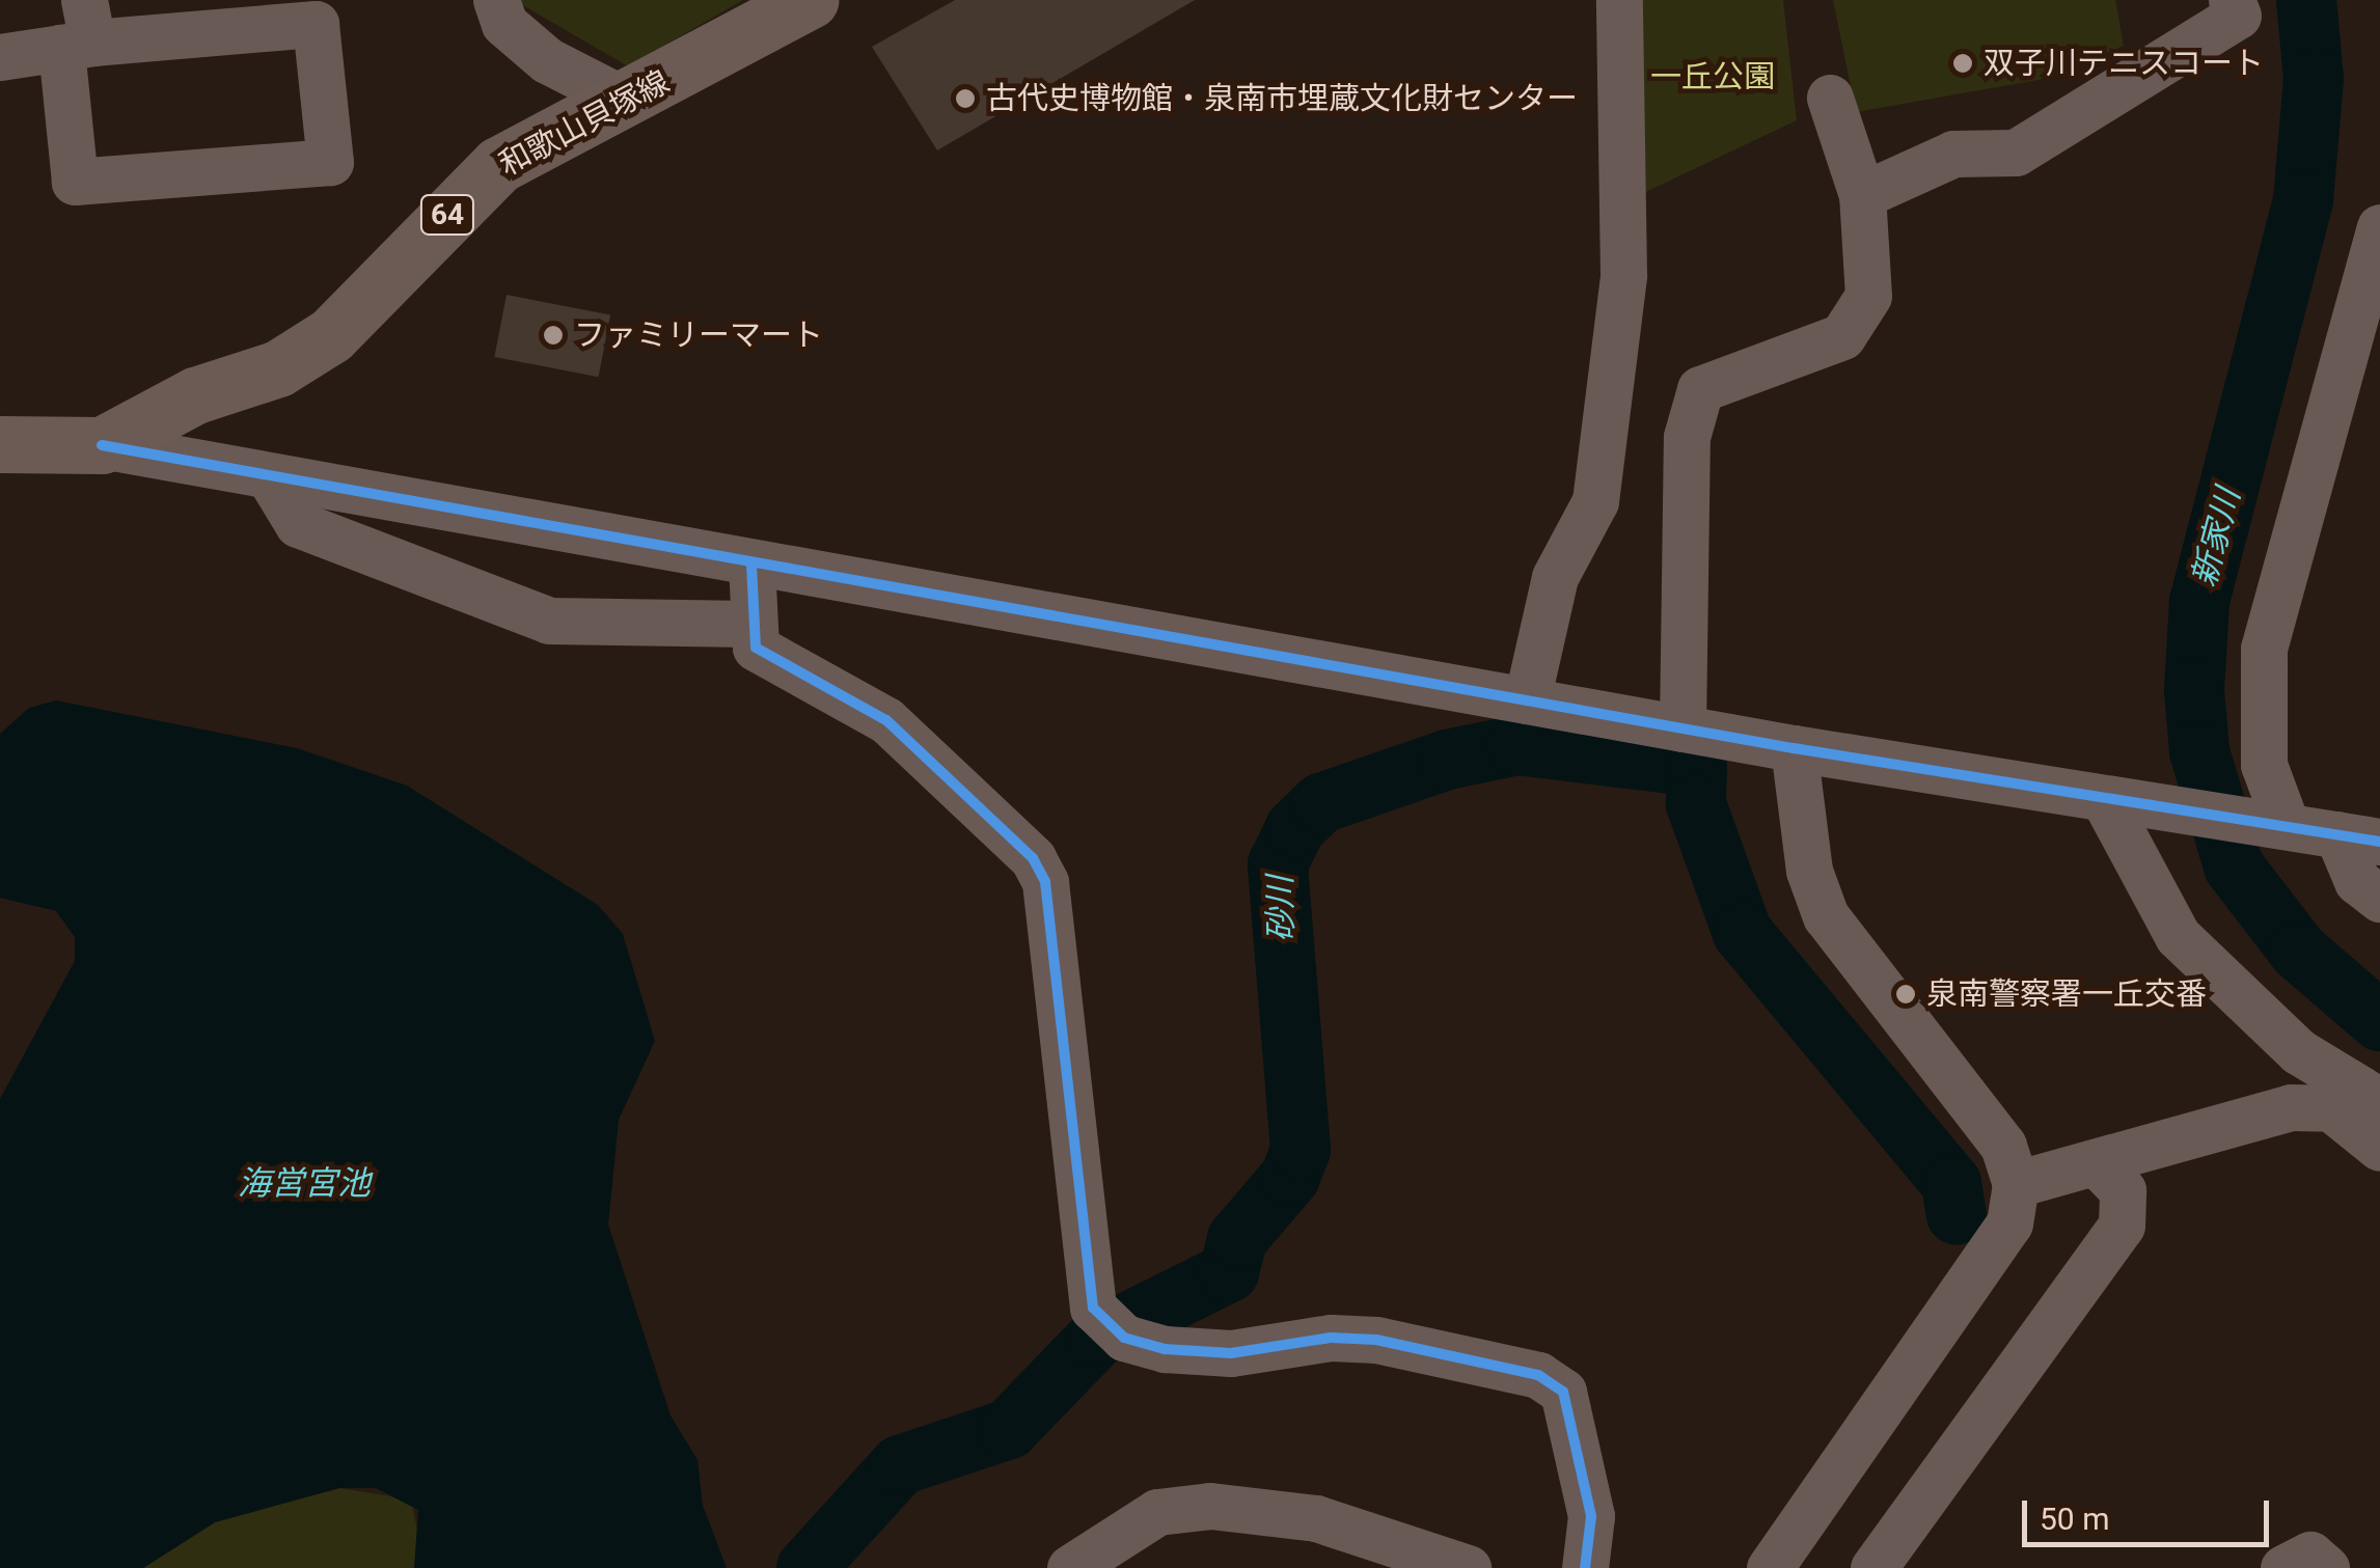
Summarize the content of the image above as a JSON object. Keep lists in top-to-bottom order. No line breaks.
{"streets":{"main road":["和歌山貝塚線","64"]},"water":["新家川","砂川","海営宮池"],"parks":["一丘公園"],"places":["双子川テニスコート","古代史博物館・泉南市埋蔵文化財センター","ファミリーマート","泉南警察署一丘交番"],"scale_bar":"50 m"}
